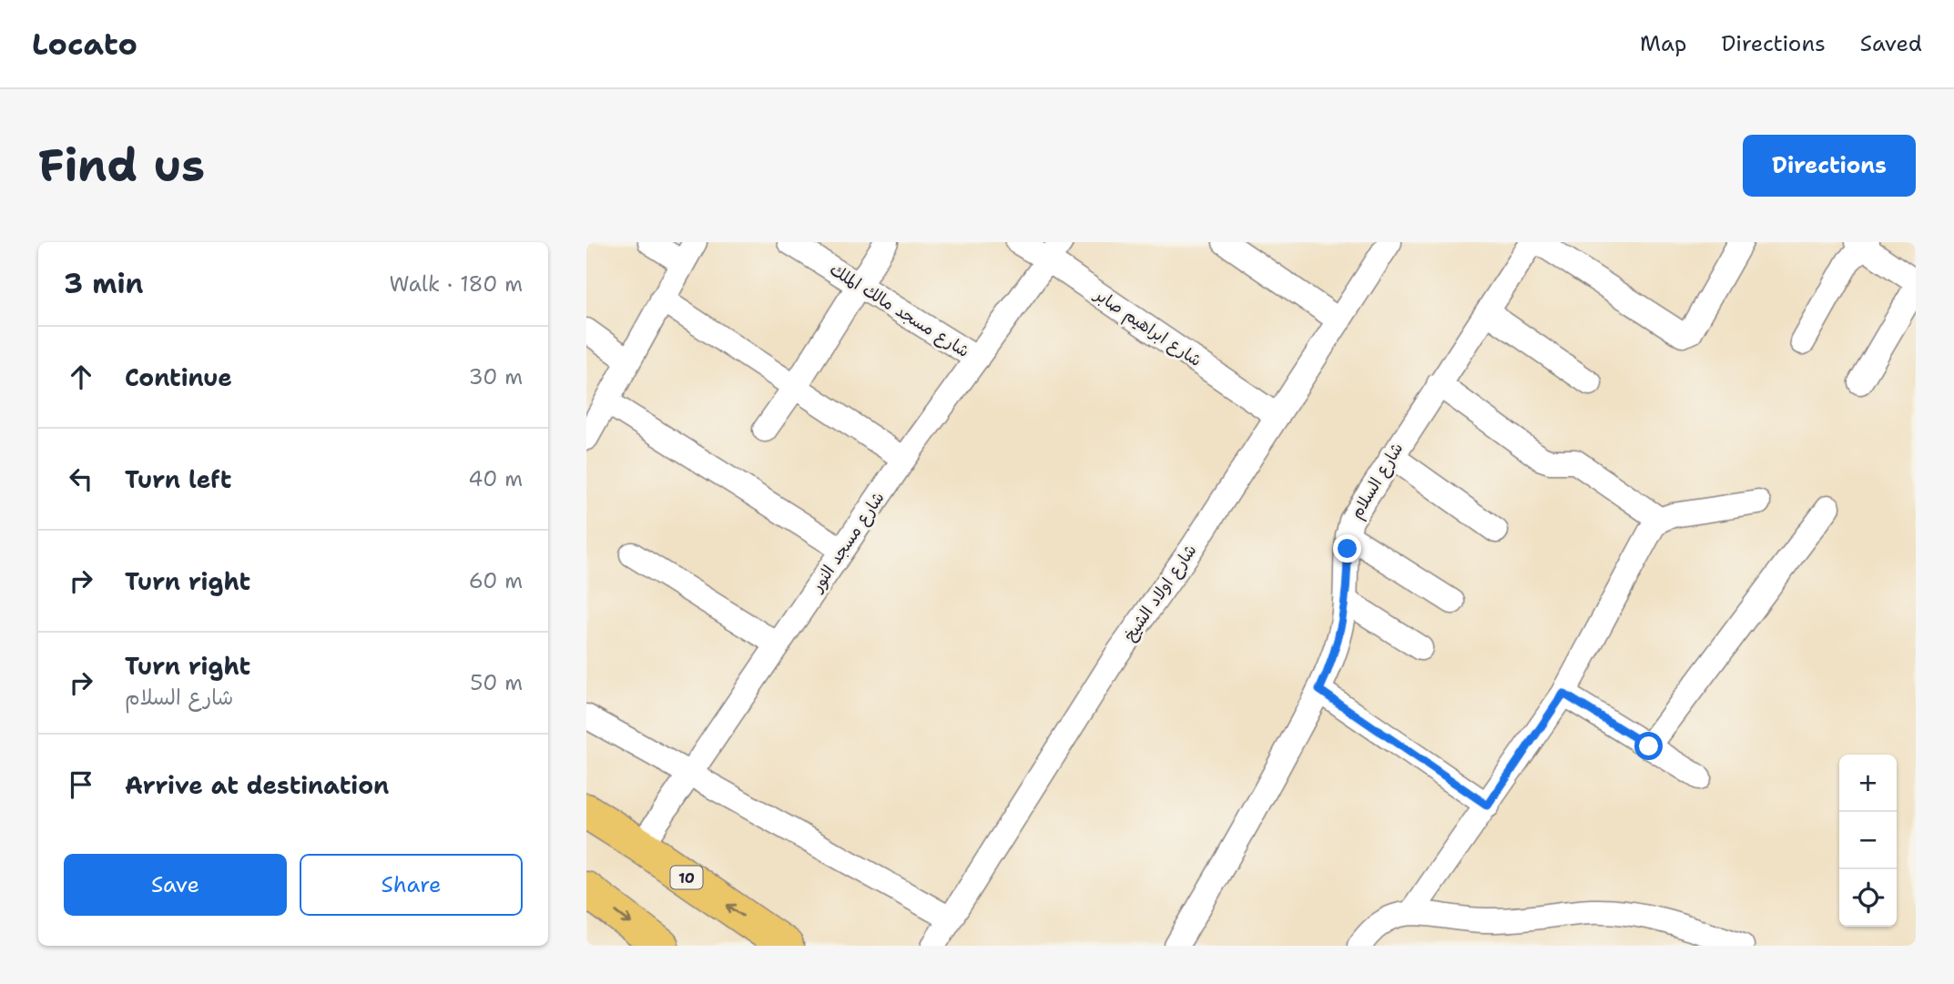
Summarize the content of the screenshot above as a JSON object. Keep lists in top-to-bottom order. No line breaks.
{"streets":{"highway":["10"],"street":["شارع مسجد مالك الملك","شارع ابراهيم صابر","شارع السلام","شارع مسجد النور","شارع اولاد الشيخ"]},"crossings":[["شارع مسجد مالك الملك","شارع مسجد النور"],["شارع ابراهيم صابر","شارع مسجد النور"],["شارع ابراهيم صابر","شارع اولاد الشيخ"],["شارع مسجد النور","10"]],"page":{"header":"Locato","nav":["Map","Directions","Saved"],"buttons":["Directions",["Save","Share"]],"title":"Find us","heading":["3 min","Walk · 180 m"],"list":[["Continue","30 m"],["Turn left","40 m"],["Turn right","60 m"],["Turn right","شارع السلام","50 m"],"Arrive at destination"],"map_buttons":["+","−"]}}
